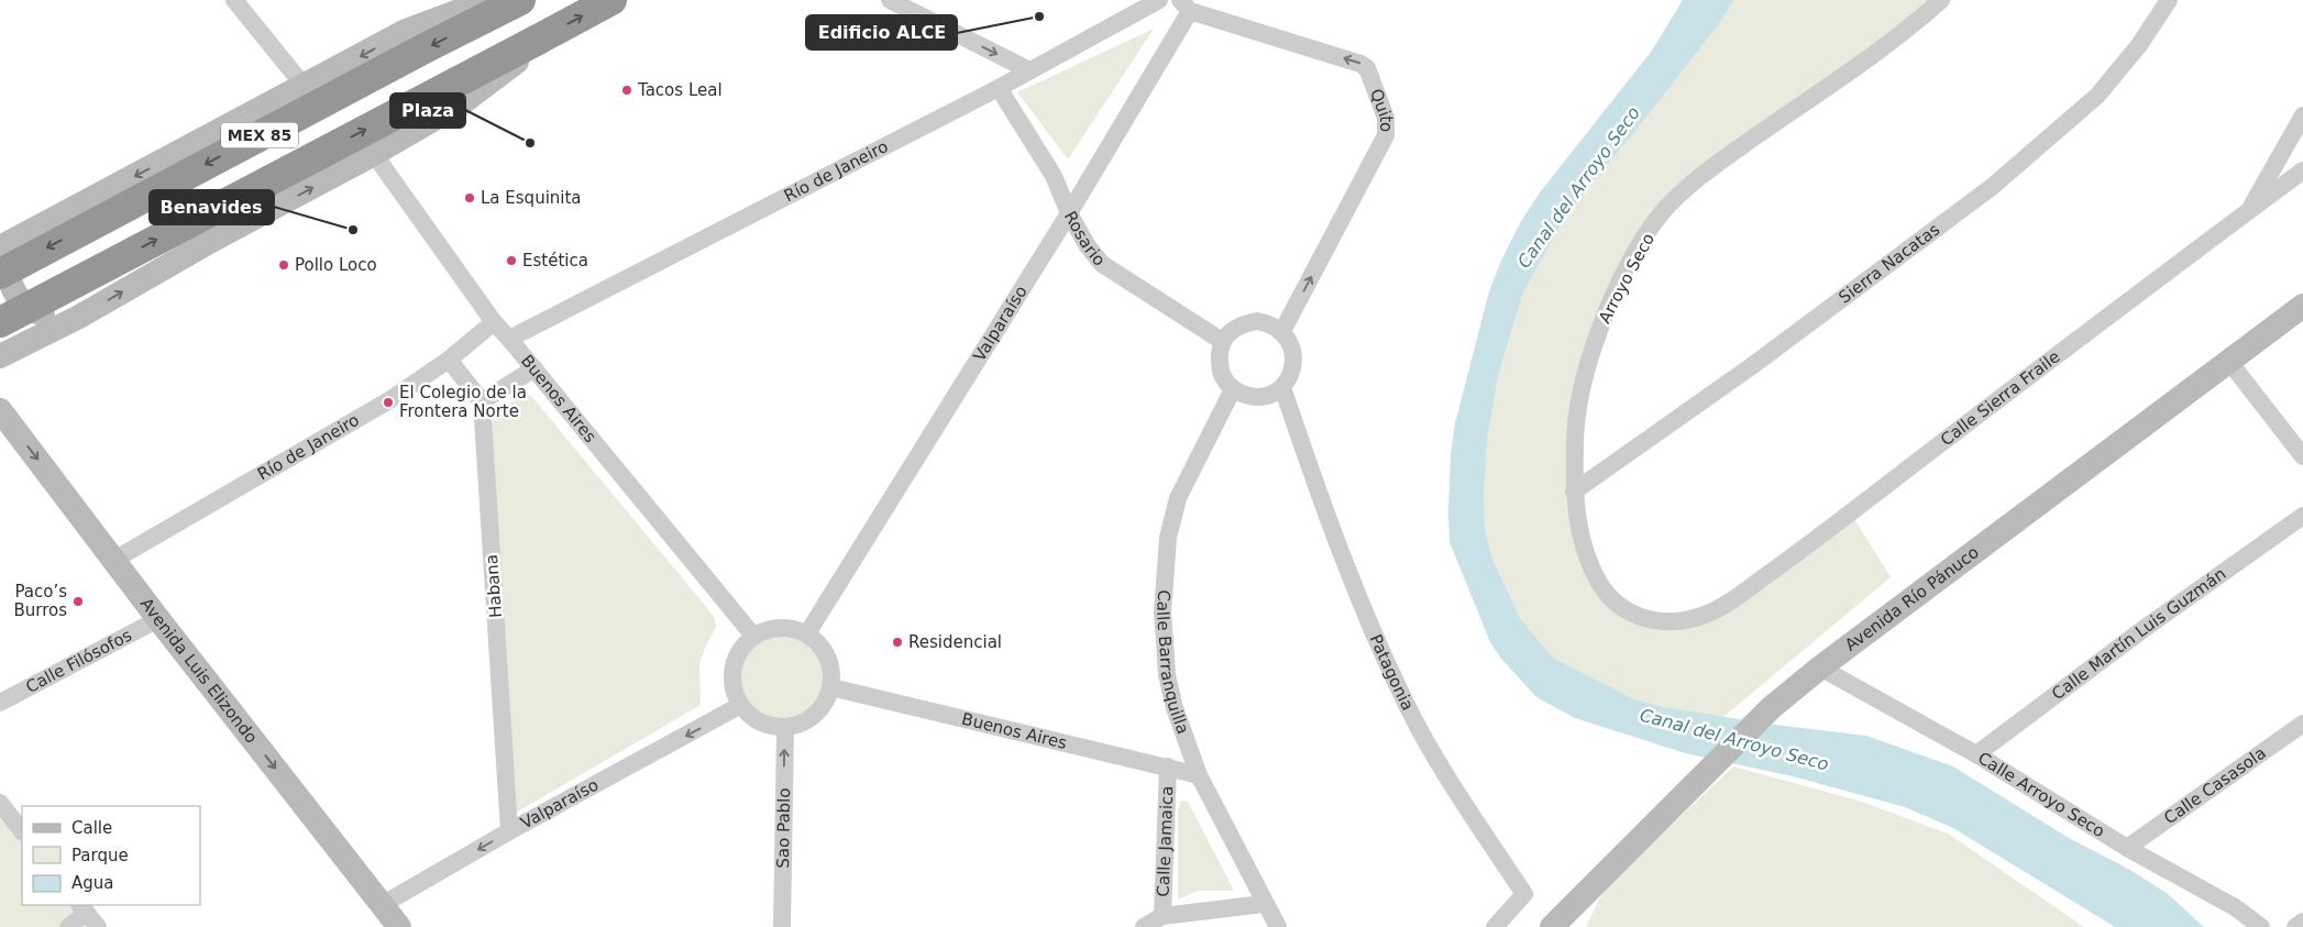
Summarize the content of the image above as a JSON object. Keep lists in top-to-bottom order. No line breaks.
{"streets":{"highway":["MEX 85"],"street":["Quito","Río de Janeiro","Rosario","Sierra Nacatas","Arroyo Seco","Valparaíso","Calle Sierra Fraile","Buenos Aires","Habana","Avenida Río Pánuco","Calle Martín Luis Guzmán","Calle Filósofos","Calle Barranquilla","Avenida Luis Elizondo","Patagonia","Calle Casasola","Calle Arroyo Seco","Sao Pablo","Calle Jamaica"]},"crossings":[["Quito","Rosario"],["Quito","Valparaíso"],["Quito","Calle Barranquilla"],["Quito","Patagonia"],["Río de Janeiro","Rosario"],["Río de Janeiro","Buenos Aires"],["Río de Janeiro","Avenida Luis Elizondo"],["Rosario","Valparaíso"],["Rosario","Calle Barranquilla"],["Rosario","Patagonia"],["Sierra Nacatas","Arroyo Seco"],["Arroyo Seco","Calle Sierra Fraile"],["Valparaíso","Buenos Aires"],["Valparaíso","Habana"],["Valparaíso","Avenida Luis Elizondo"],["Valparaíso","Sao Pablo"],["Buenos Aires","Calle Barranquilla"],["Buenos Aires","Sao Pablo"],["Buenos Aires","Calle Jamaica"],["Avenida Río Pánuco","Calle Arroyo Seco"],["Calle Martín Luis Guzmán","Calle Arroyo Seco"],["Calle Filósofos","Avenida Luis Elizondo"],["Calle Barranquilla","Patagonia"],["Calle Casasola","Calle Arroyo Seco"]],"one_way":["Valparaíso","Avenida Luis Elizondo","Sao Pablo"],"water":["Canal del Arroyo Seco"],"places":["Edificio ALCE","Tacos Leal","Plaza","La Esquinita","Benavides","Estética","Pollo Loco","El Colegio de la Frontera Norte","Paco’s Burros","Residencial"],"legend":["Calle","Parque","Agua"]}
